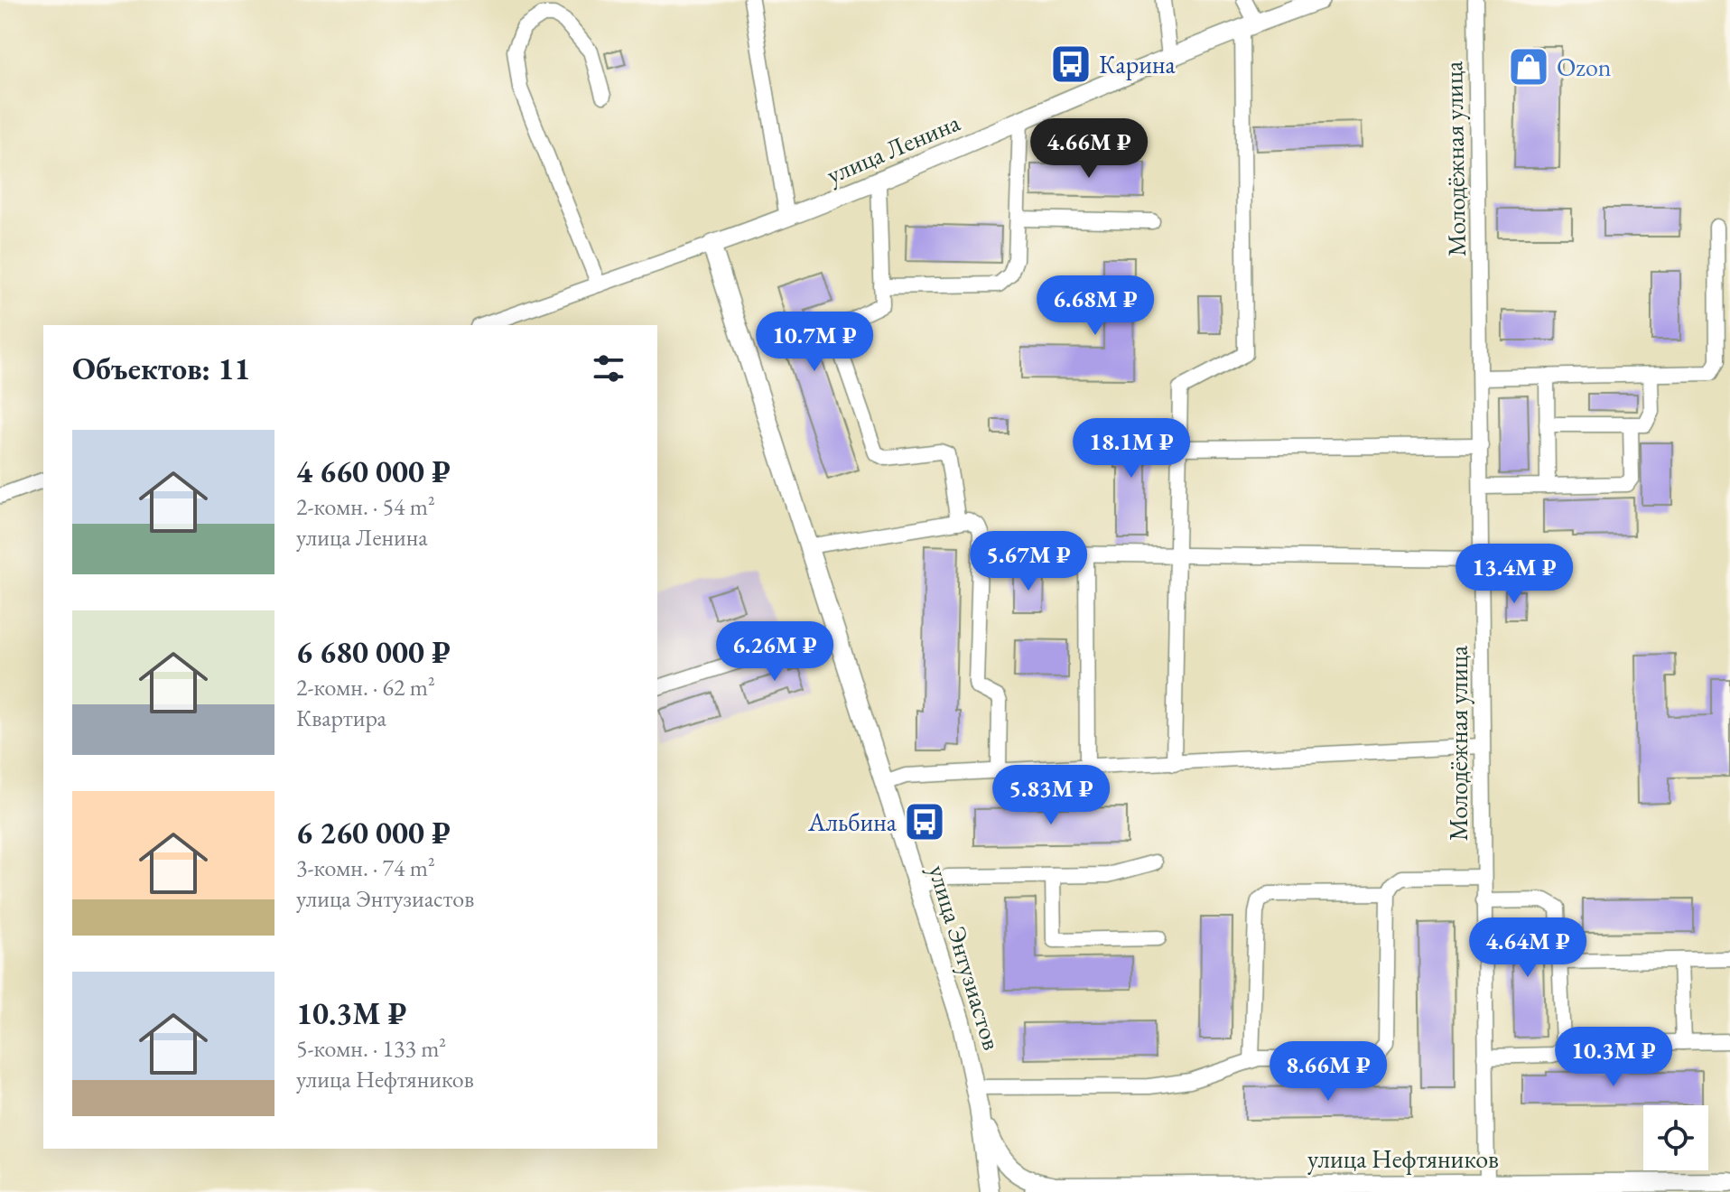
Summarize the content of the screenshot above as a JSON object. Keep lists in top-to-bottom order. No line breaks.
{"streets":{"main road":["улица Ленина","улица Энтузиастов","улица Нефтяников"],"street":["Молодёжная улица"]},"crossings":[["улица Ленина","улица Энтузиастов"],["Молодёжная улица","улица Нефтяников"],["улица Энтузиастов","улица Нефтяников"]],"places":{"bus stop":["Карина","Альбина"],"shop":["Ozon"]},"page":{"price":["4.66M ₽","6.68M ₽","10.7M ₽","18.1M ₽","5.67M ₽","13.4M ₽","6.26M ₽","5.83M ₽","4.64M ₽","10.3M ₽","8.66M ₽"],"heading":"Объектов: 11","list":[{"name":"4 660 000 ₽","note":"2-комн. · 54 m² · улица Ленина"},{"name":"6 680 000 ₽","note":"2-комн. · 62 m² · Квартира"},{"name":"6 260 000 ₽","note":"3-комн. · 74 m² · улица Энтузиастов"},{"name":"10.3M ₽","note":"5-комн. · 133 m² · улица Нефтяников"}]}}
